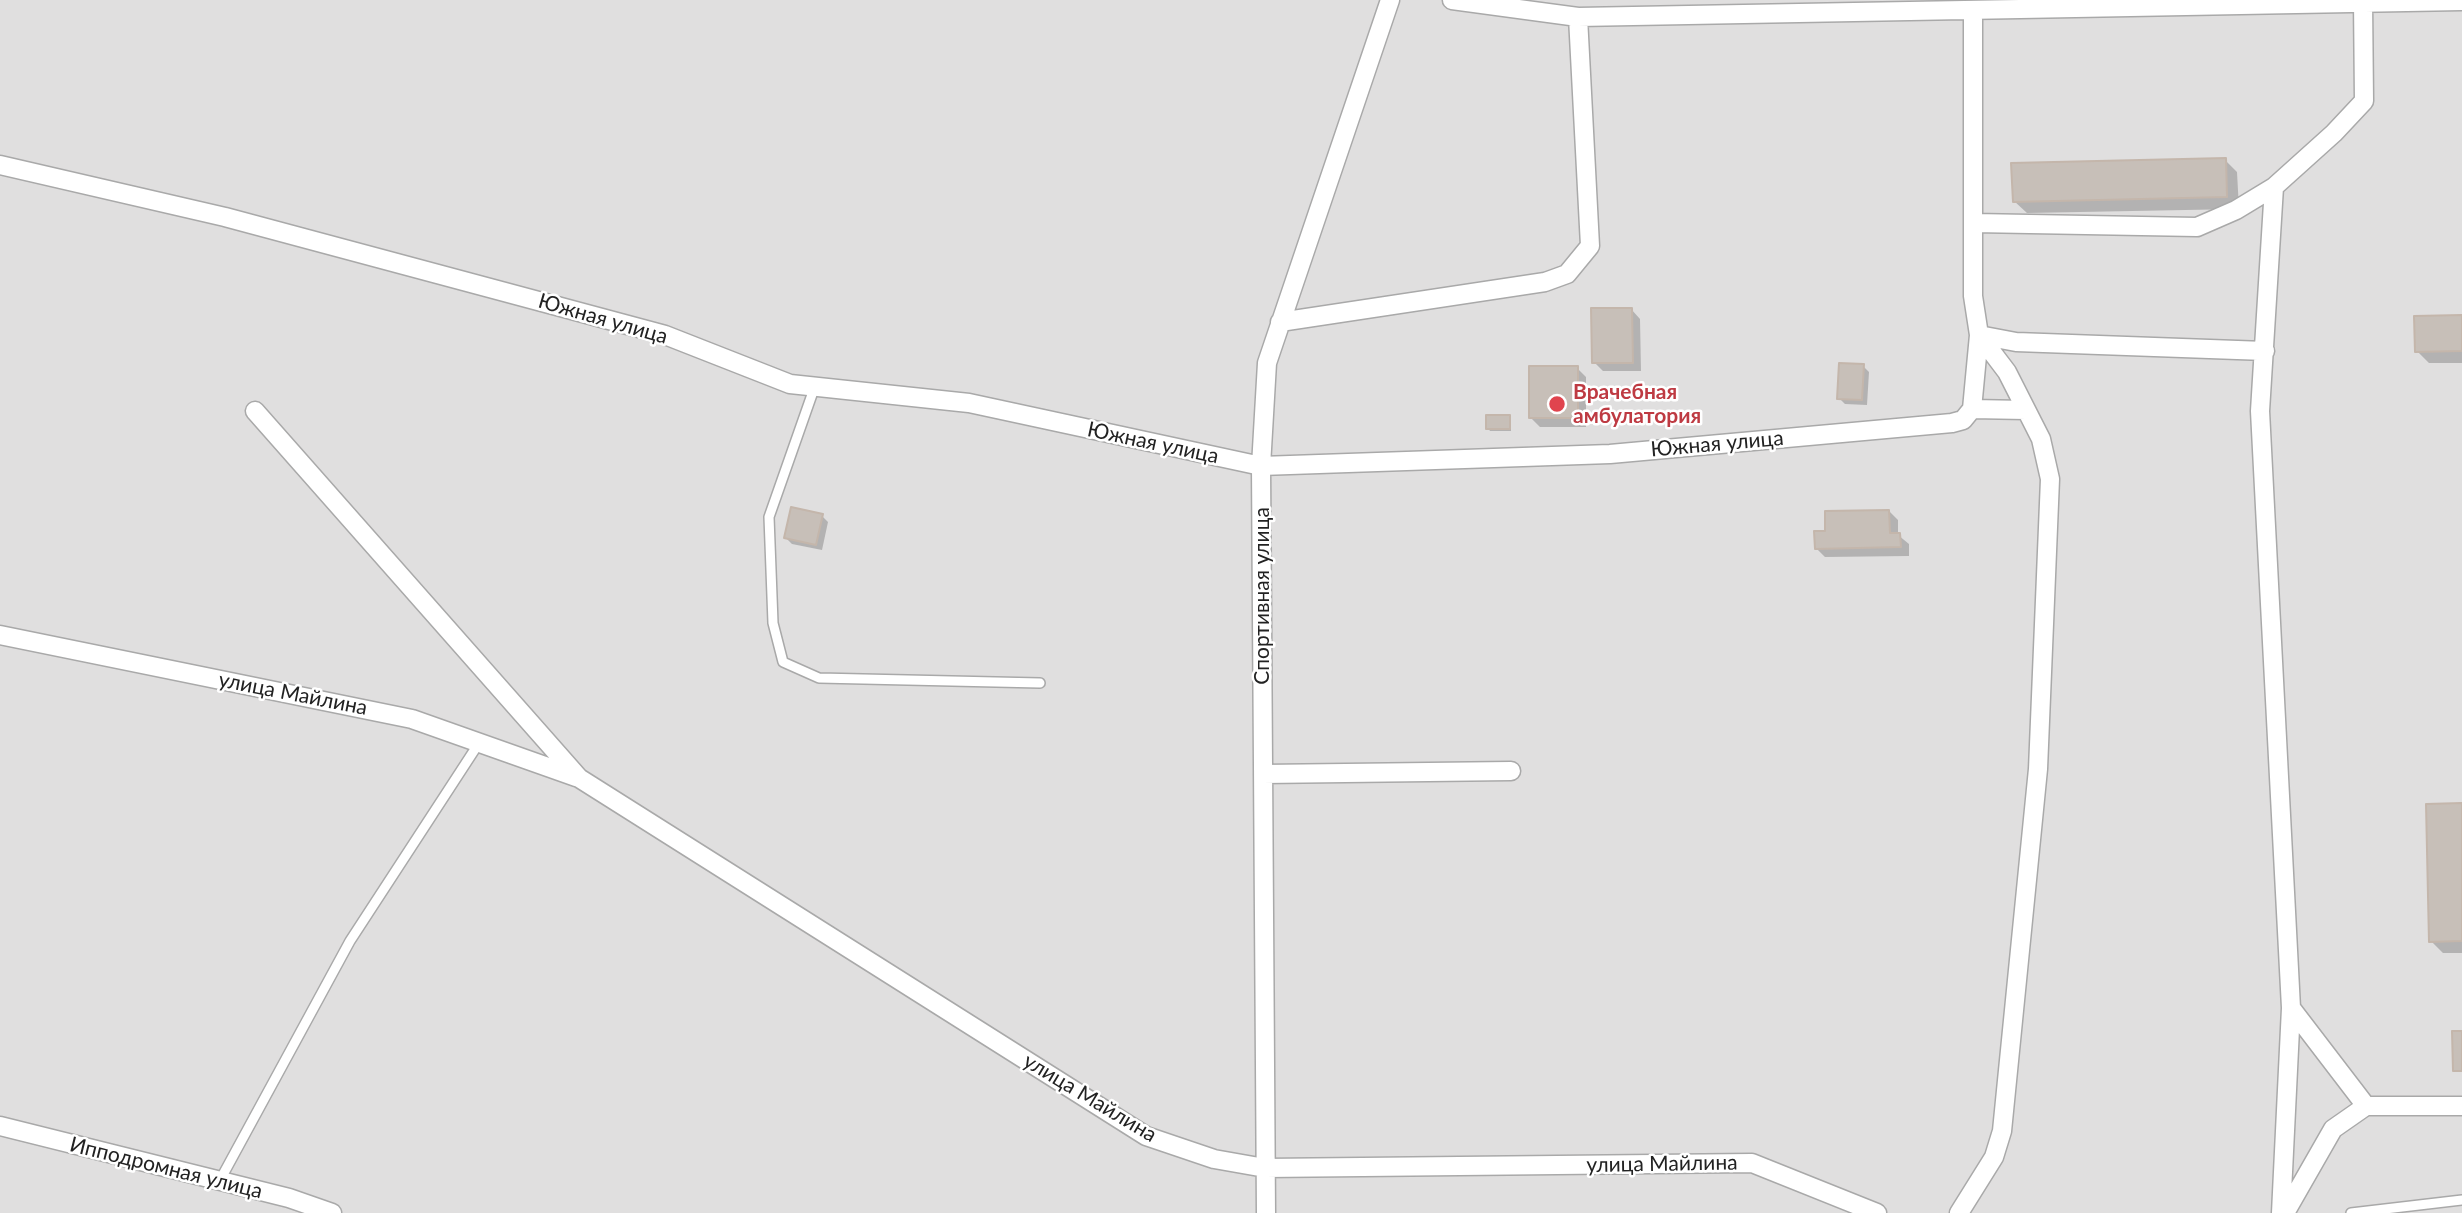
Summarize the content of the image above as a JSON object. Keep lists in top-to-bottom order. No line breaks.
{"streets":{"street":["Южная улица","Спортивная улица","улица Майлина","Ипподромная улица"]},"crossings":[["Южная улица","Спортивная улица"],["Спортивная улица","улица Майлина"]],"places":["Врачебная амбулатория"]}
